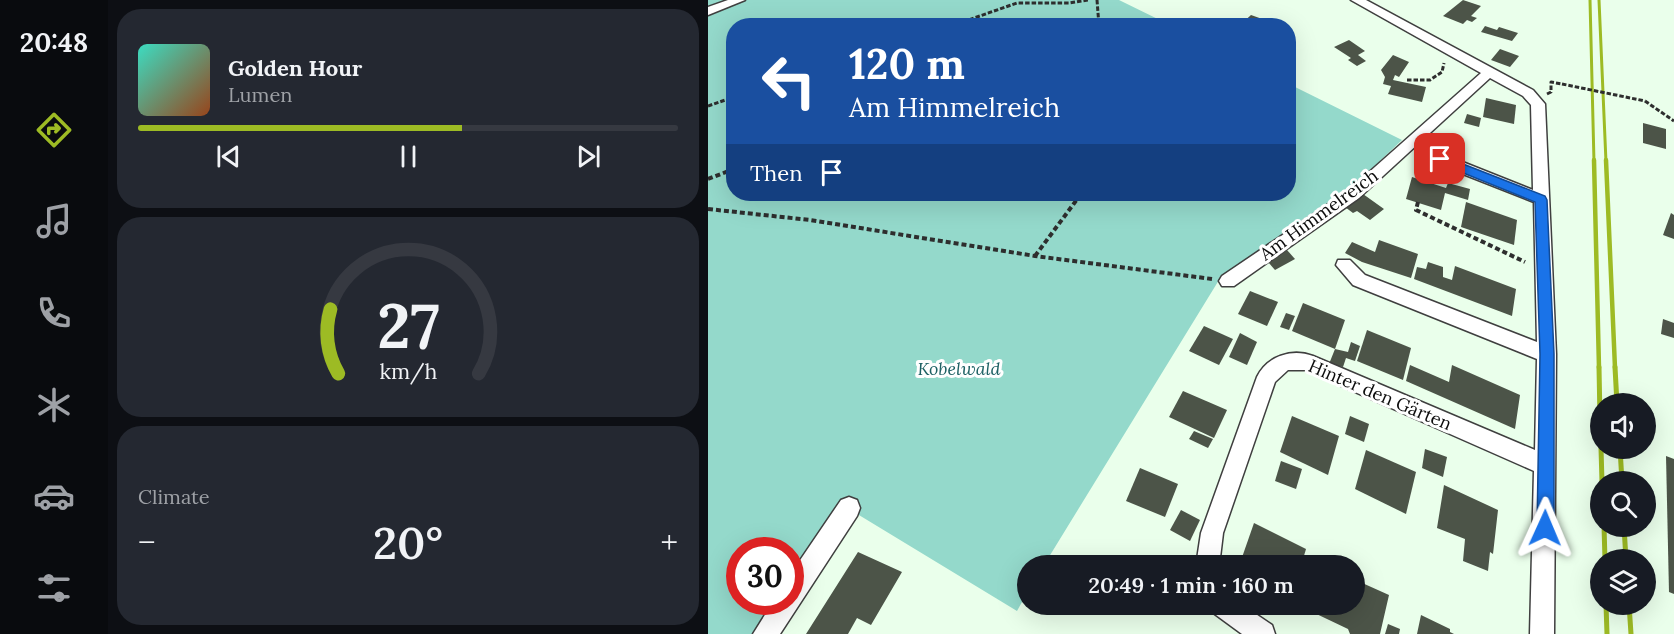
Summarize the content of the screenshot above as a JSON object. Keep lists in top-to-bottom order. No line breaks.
{"streets":{"street":["Am Himmelreich","Hinter den Gärten"]},"parks":["Kobelwald"],"page":{"tabs":"20:48","turn":["120 m","Am Himmelreich"],"song":["Golden Hour","Lumen"],"then":"Then","tile":"Climate","heat":["−","20°","+"],"limit":"30","trip":"20:49 · 1 min · 160 m","gauge":["27","km/h"]}}
